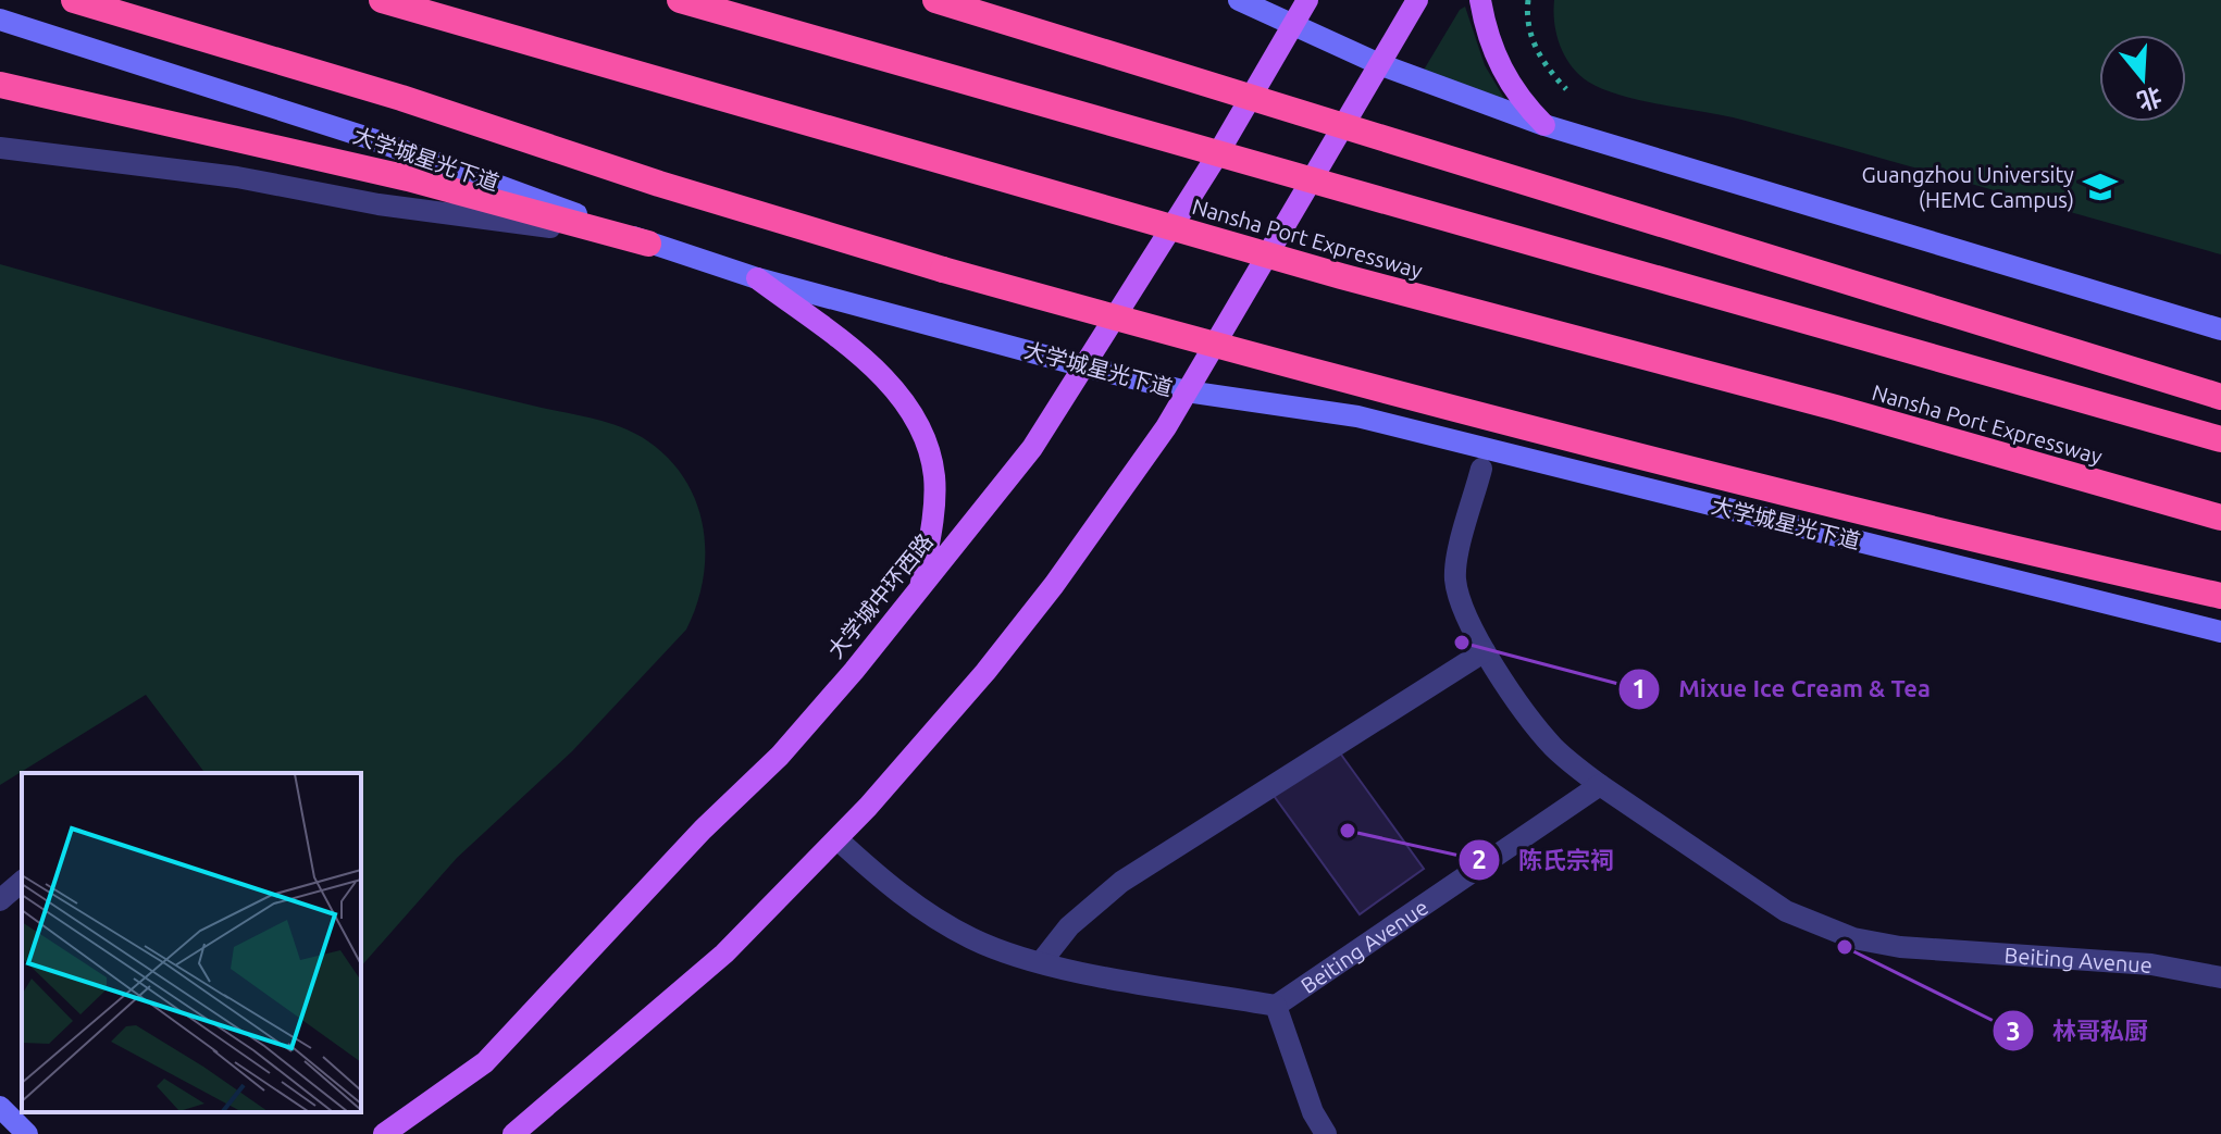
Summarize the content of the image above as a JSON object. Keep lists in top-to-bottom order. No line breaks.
{"streets":{"highway":["Nansha Port Expressway"],"main road":["大学城星光下道","大学城中环西路"],"street":["Beiting Avenue"]},"crossings":[["大学城星光下道","大学城中环西路"]],"places":{"school or university":["Guangzhou University (HEMC Campus)"],"other":["Mixue Ice Cream & Tea","陈氏宗祠","林哥私厨"]},"north":"bottom"}
